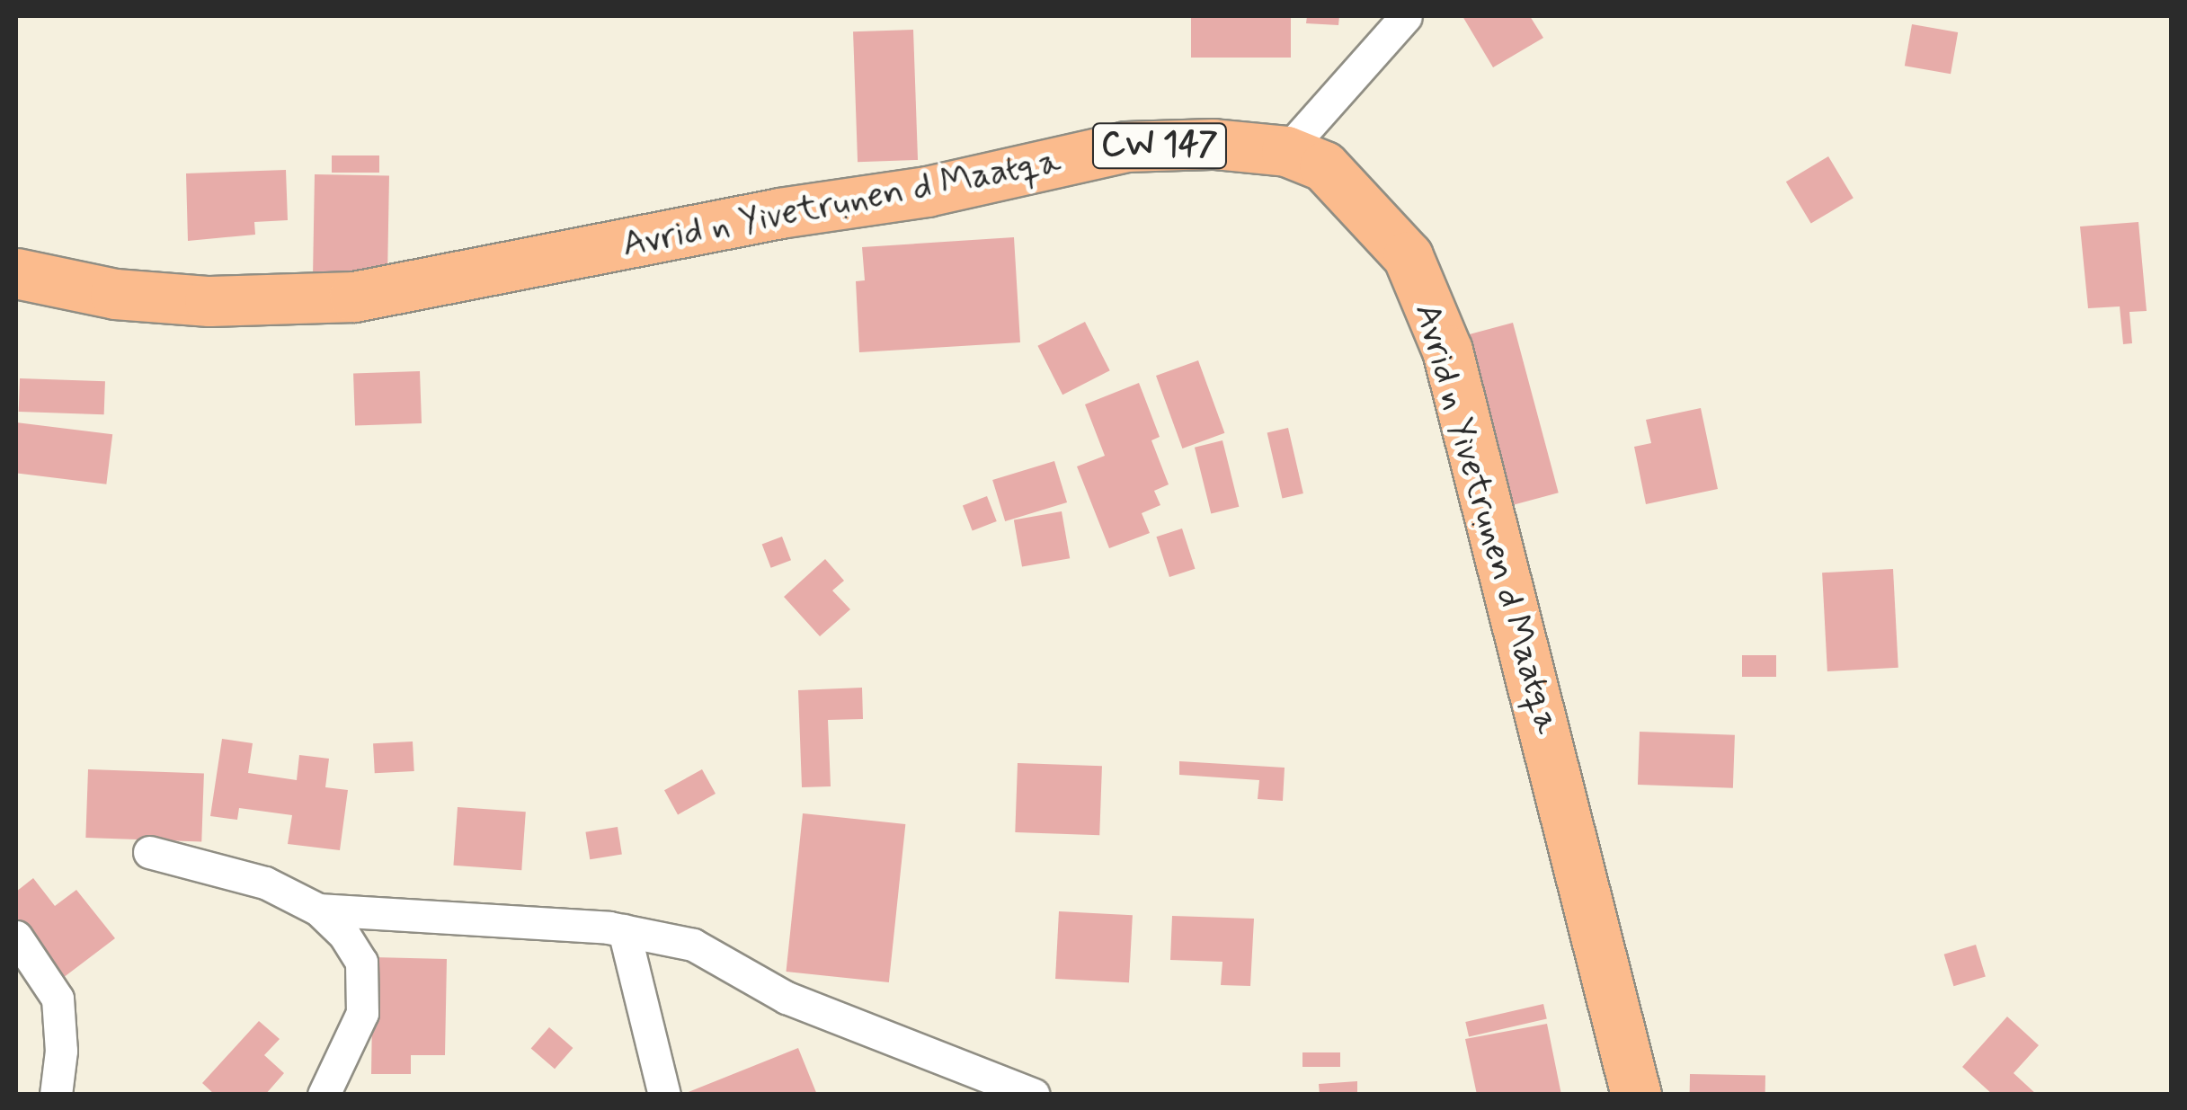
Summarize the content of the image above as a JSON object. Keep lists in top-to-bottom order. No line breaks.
{"streets":{"main road":["CW 147","Avrid n Yivetṛunen d Maatqa"]}}
